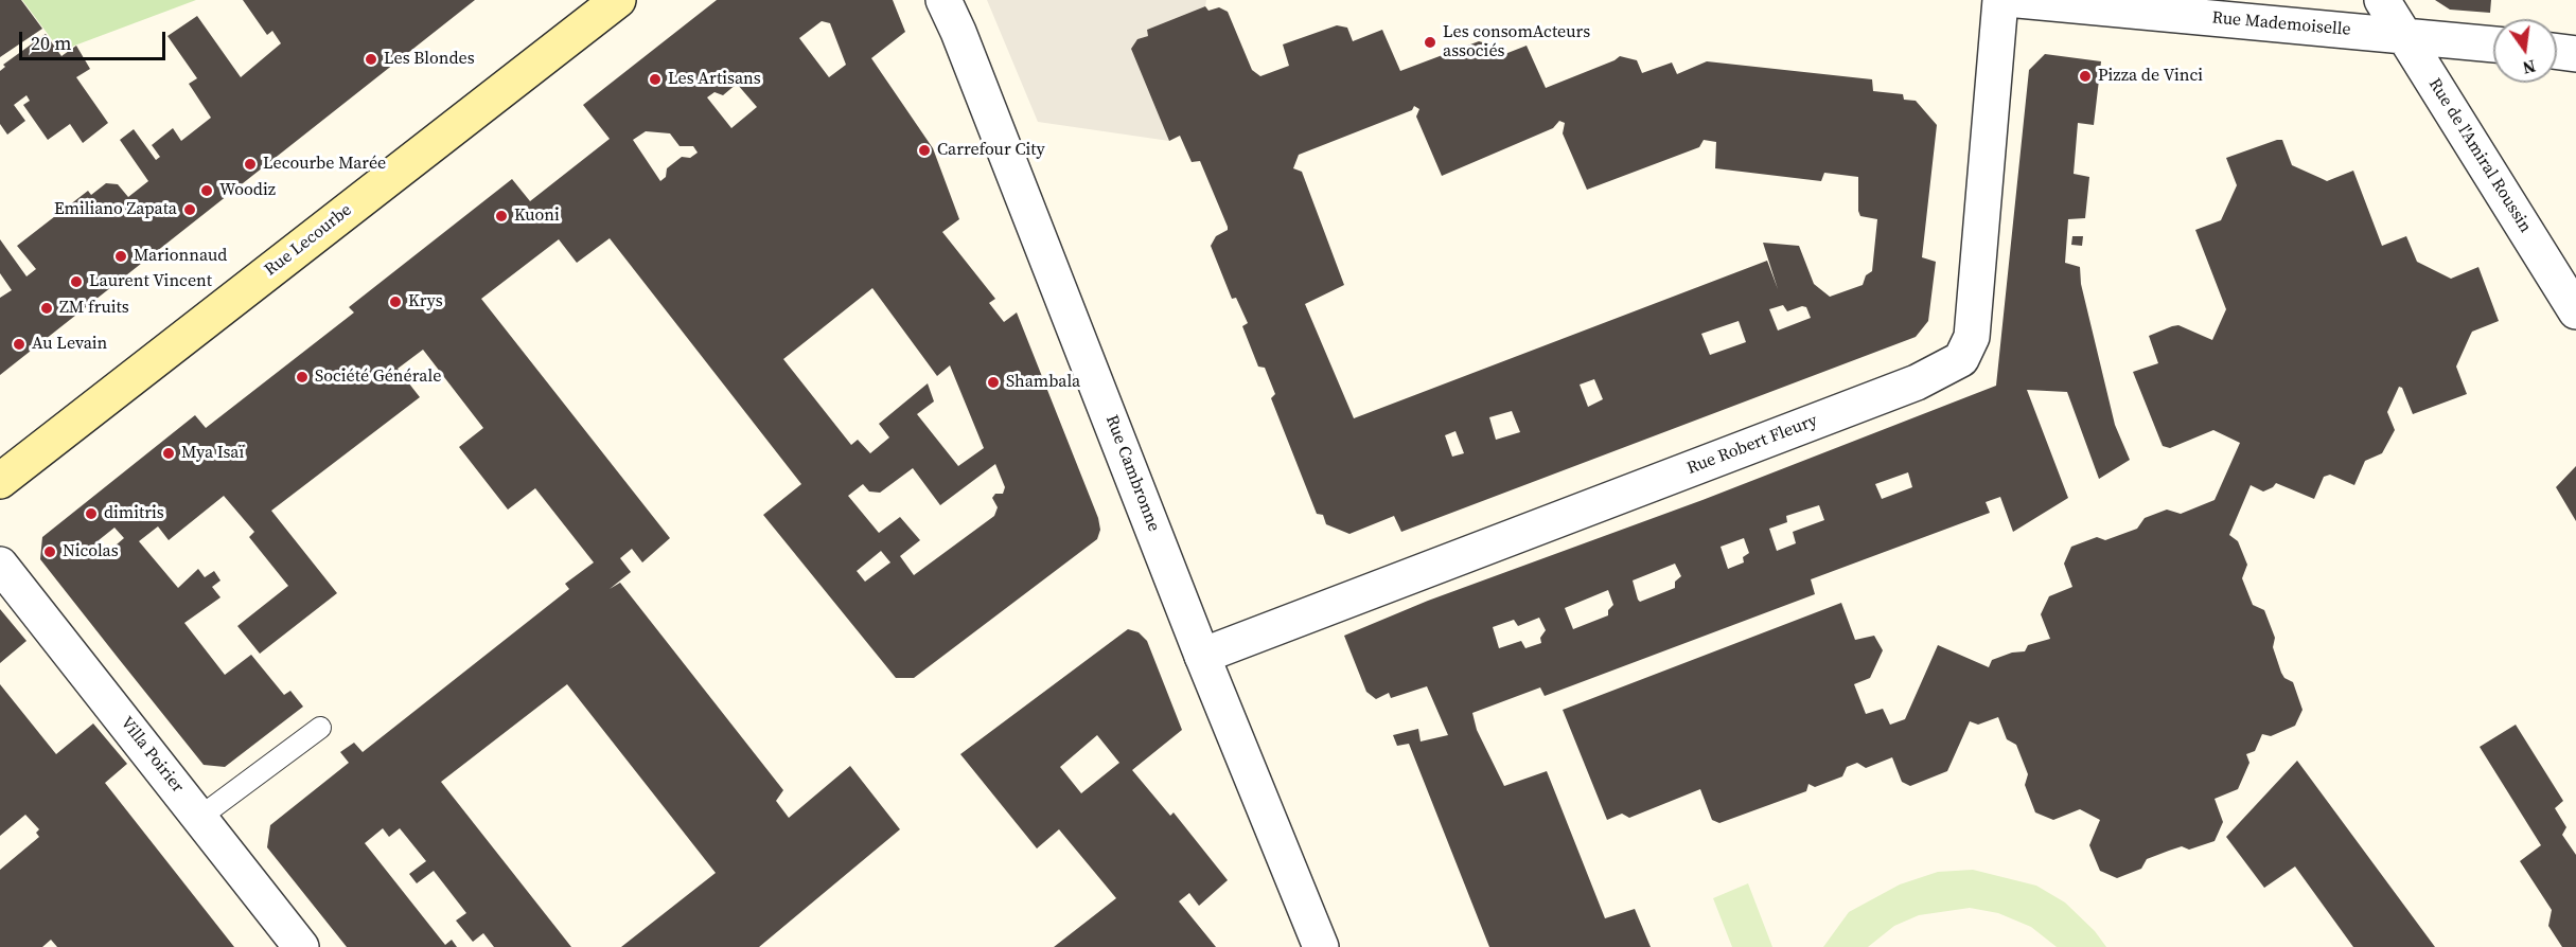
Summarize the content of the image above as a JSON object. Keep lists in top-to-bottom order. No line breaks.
{"streets":{"main road":["Rue Lecourbe"],"street":["Rue Mademoiselle","Rue de l'Amiral Roussin","Rue Robert Fleury","Rue Cambronne","Villa Poirier"]},"crossings":[["Rue Mademoiselle","Rue de l'Amiral Roussin"],["Rue Robert Fleury","Rue Cambronne"]],"places":["Les consomActeurs associés","Les Blondes","Pizza de Vinci","Les Artisans","Carrefour City","Lecourbe Marée","Woodiz","Emiliano Zapata","Kuoni","Marionnaud","Laurent Vincent","Krys","ZM fruits","Au Levain","Société Générale","Shambala","Mya Isaï","dimitris","Nicolas"],"scale_bar":"20 m","north":"bottom"}
